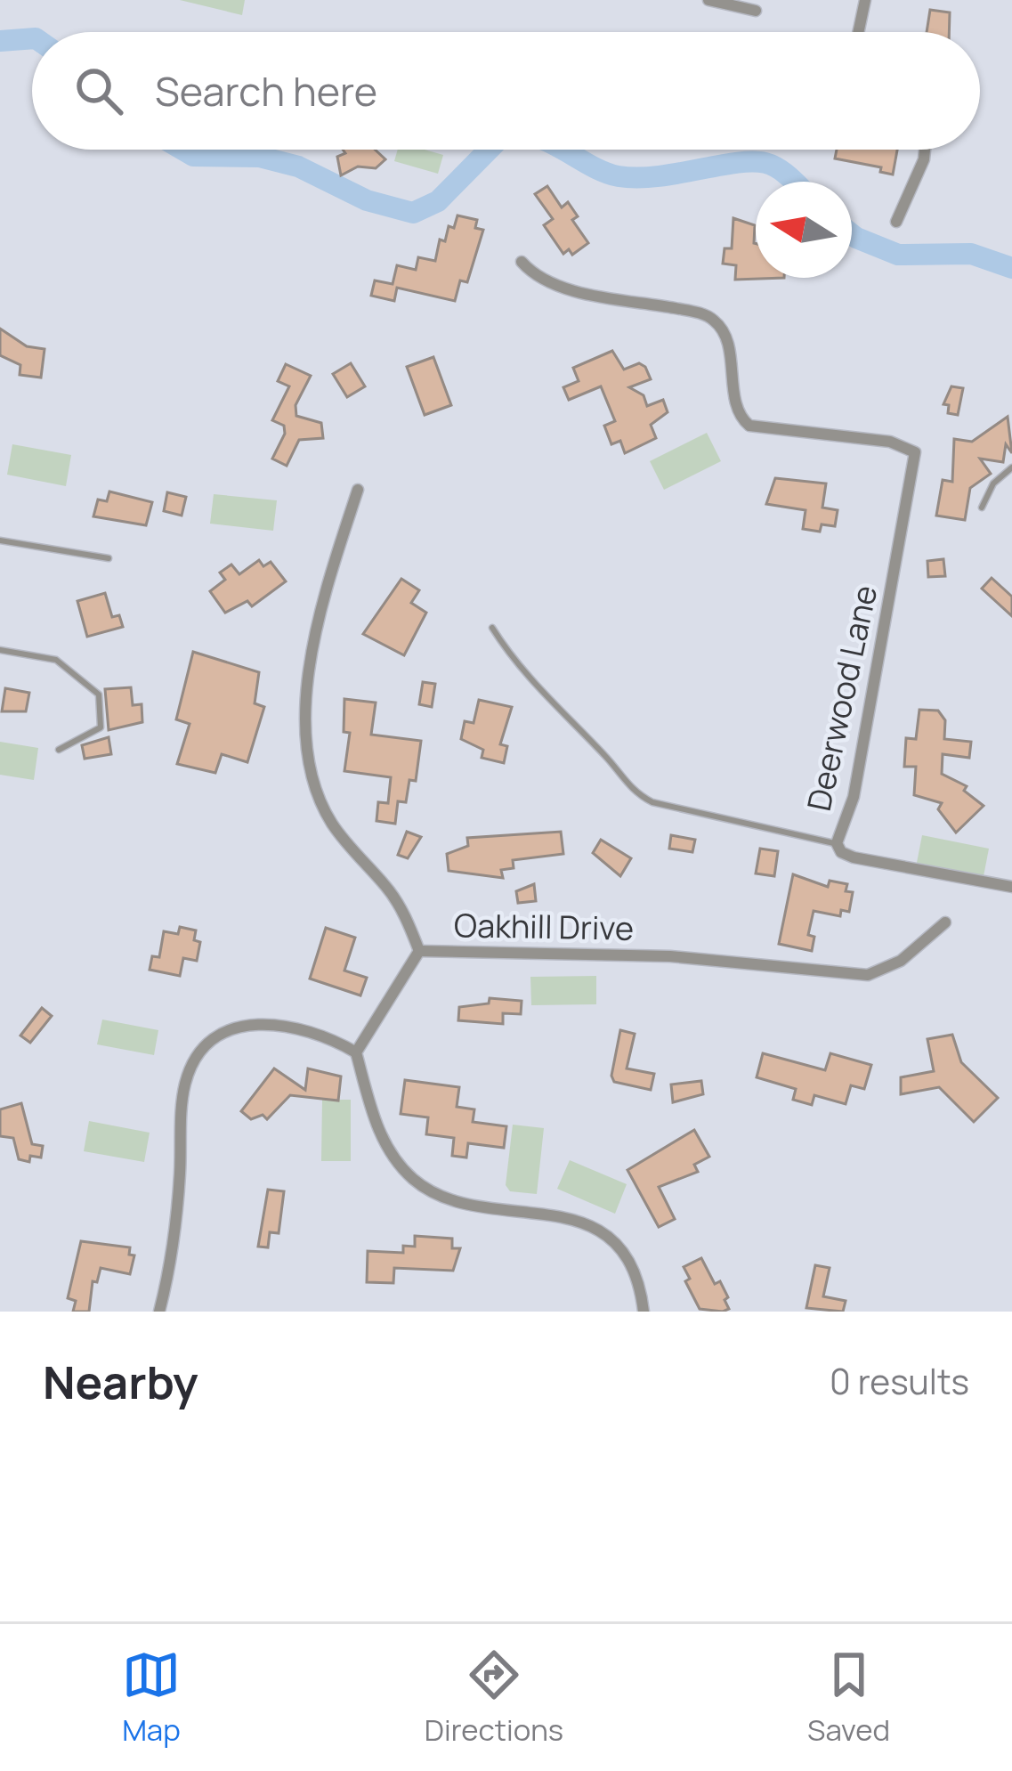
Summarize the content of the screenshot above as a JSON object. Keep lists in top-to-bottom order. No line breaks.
{"streets":{"street":["Deerwood Lane","Oakhill Drive"]},"north":"left","page":{"search":"Search here","heading":["Nearby","0 results"],"nav":["Map","Directions","Saved"]}}
